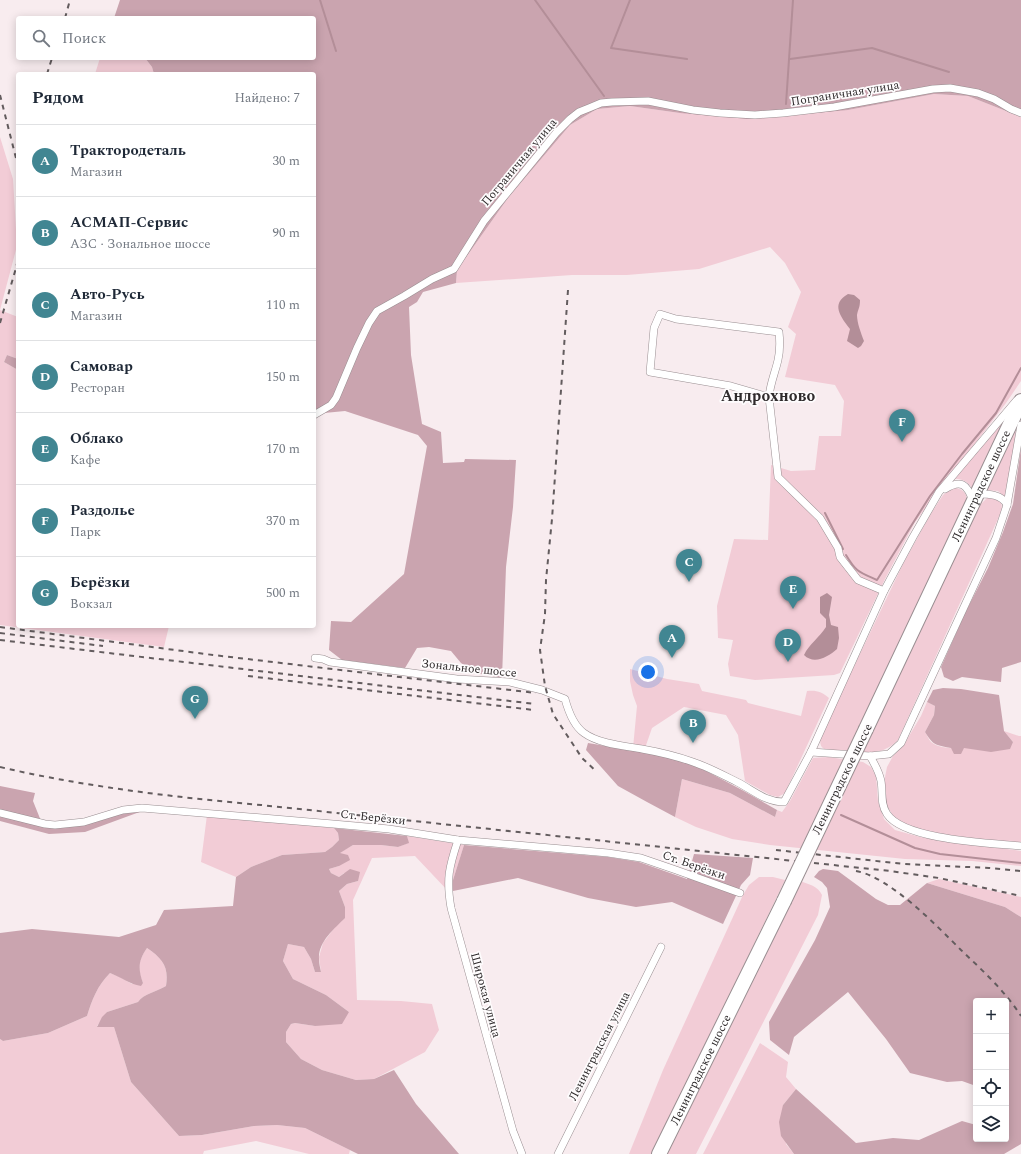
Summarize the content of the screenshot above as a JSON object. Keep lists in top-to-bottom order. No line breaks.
{"streets":{"highway":["Ленинградское шоссе"],"street":["Пограничная улица","Зональное шоссе","Ст. Берёзки","Широкая улица","Ленинградская улица"]},"crossings":[["Ст. Берёзки","Широкая улица"]],"districts":["Андрохново"],"page":{"search":"Поиск","heading":["Рядом","Найдено: 7"],"list":[{"mark":"A","name":"Трактородеталь","note":"Магазин","value":"30 m"},{"mark":"B","name":"АСМАП-Сервис","note":"АЗС · Зональное шоссе","value":"90 m"},{"mark":"C","name":"Авто-Русь","note":"Магазин","value":"110 m"},{"mark":"D","name":"Самовар","note":"Ресторан","value":"150 m"},{"mark":"E","name":"Облако","note":"Кафе","value":"170 m"},{"mark":"F","name":"Раздолье","note":"Парк","value":"370 m"},{"mark":"G","name":"Берёзки","note":"Вокзал","value":"500 m"}],"pins":["F","C","E","A","D","G","B"],"map_buttons":["+","−"]}}
